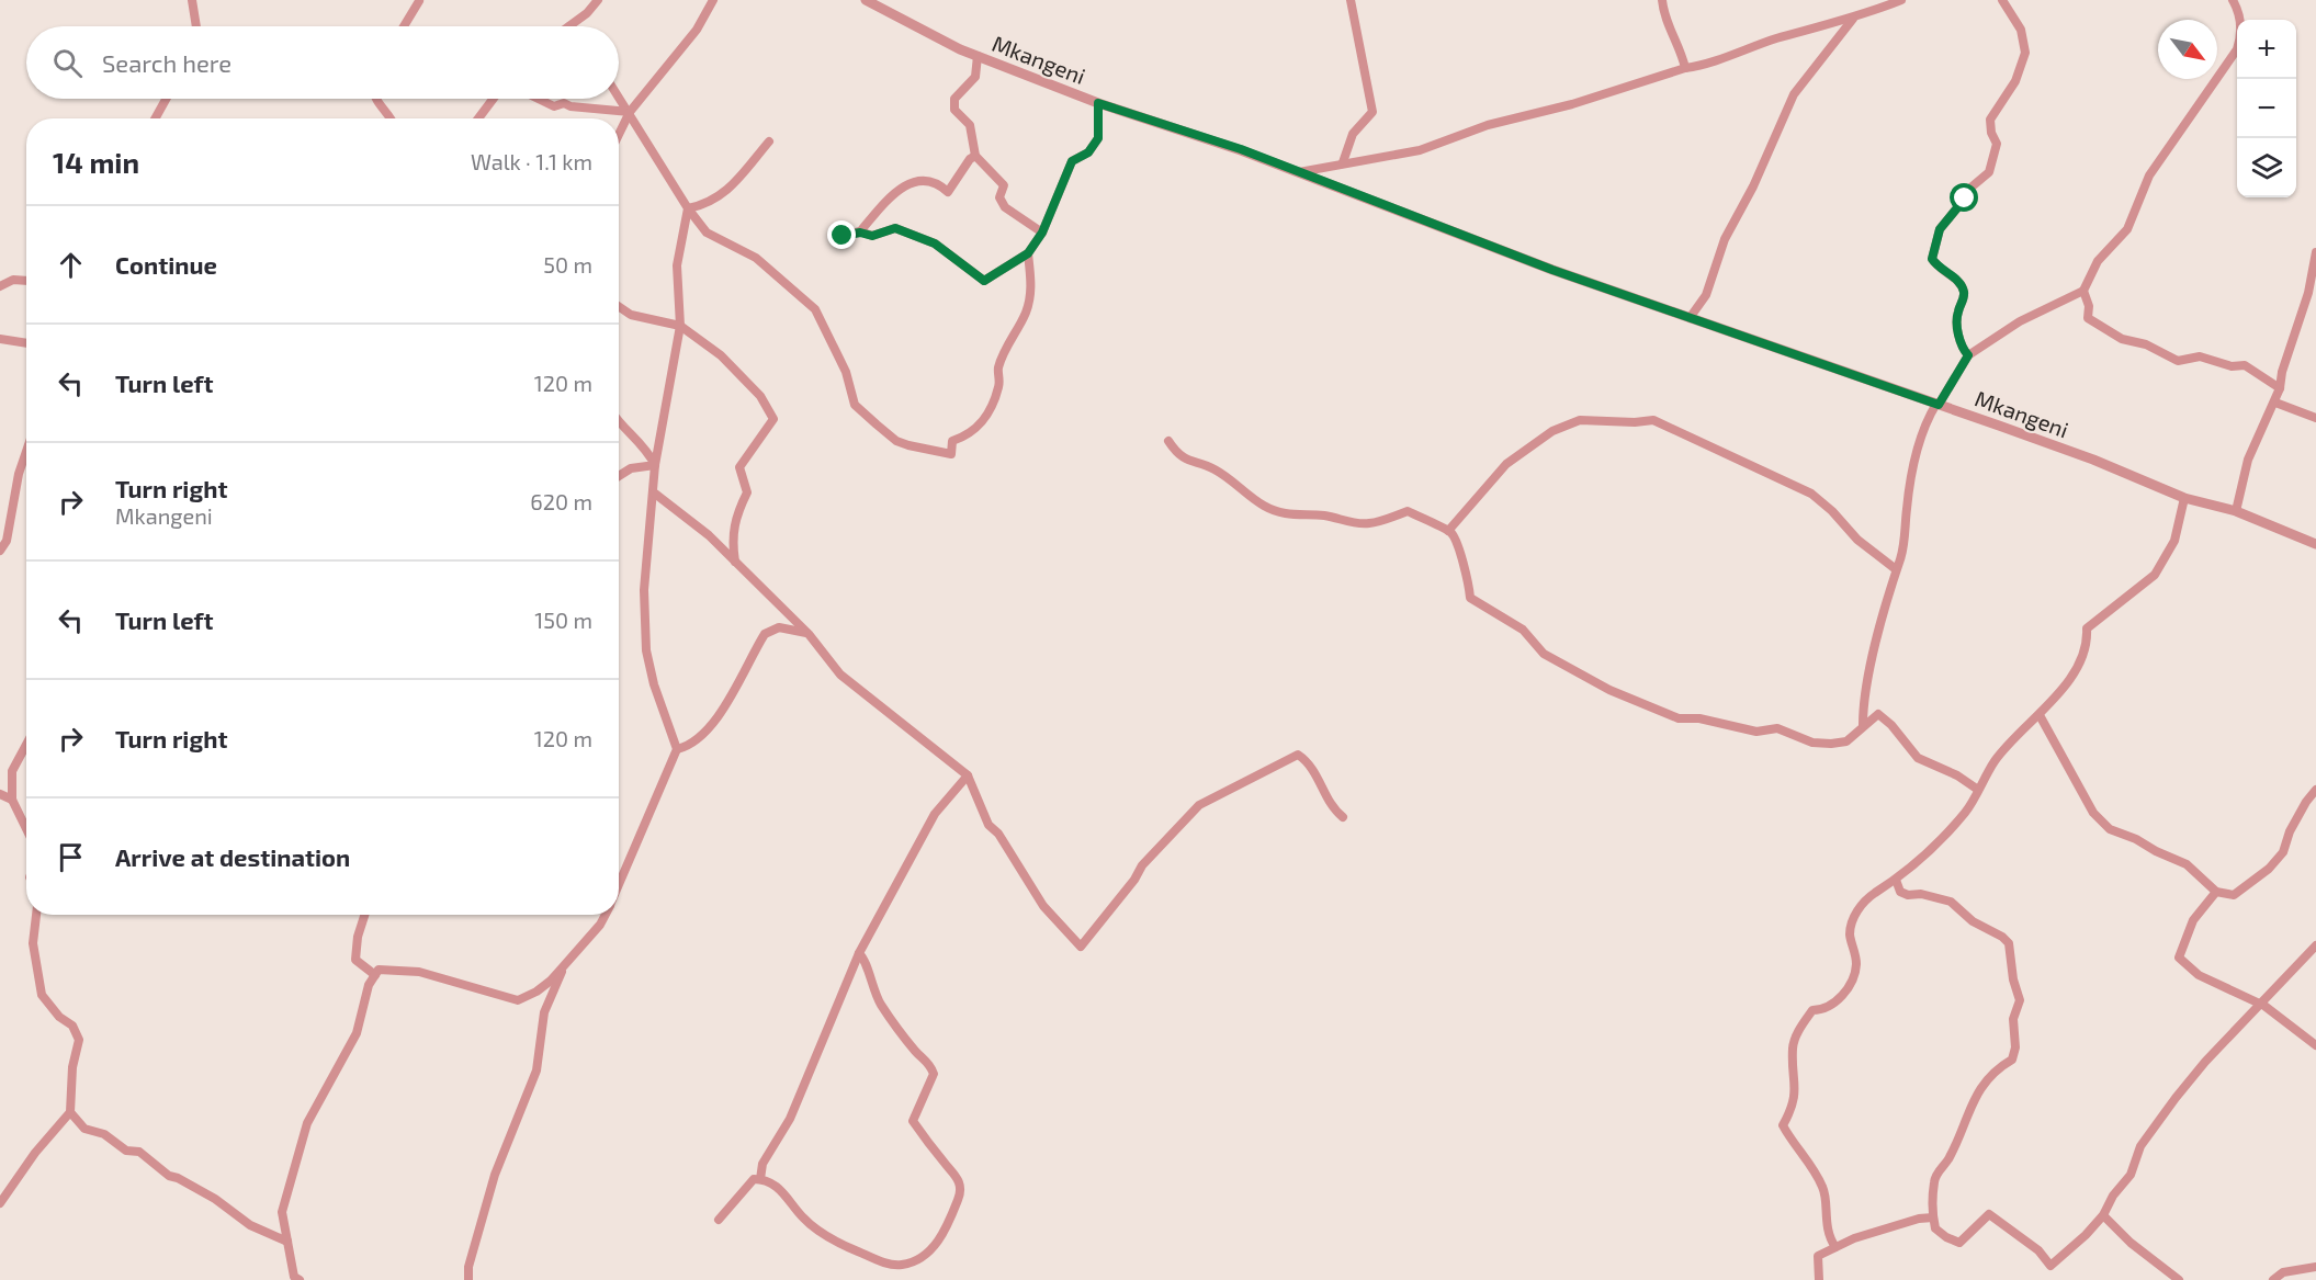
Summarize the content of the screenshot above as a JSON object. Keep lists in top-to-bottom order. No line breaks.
{"streets":{"street":["Mkangeni"]},"north":"bottom right","page":{"map_buttons":["+","−"],"search":"Search here","heading":["14 min","Walk · 1.1 km"],"list":[["Continue","50 m"],["Turn left","120 m"],["Turn right","Mkangeni","620 m"],["Turn left","150 m"],["Turn right","120 m"],"Arrive at destination"]}}
